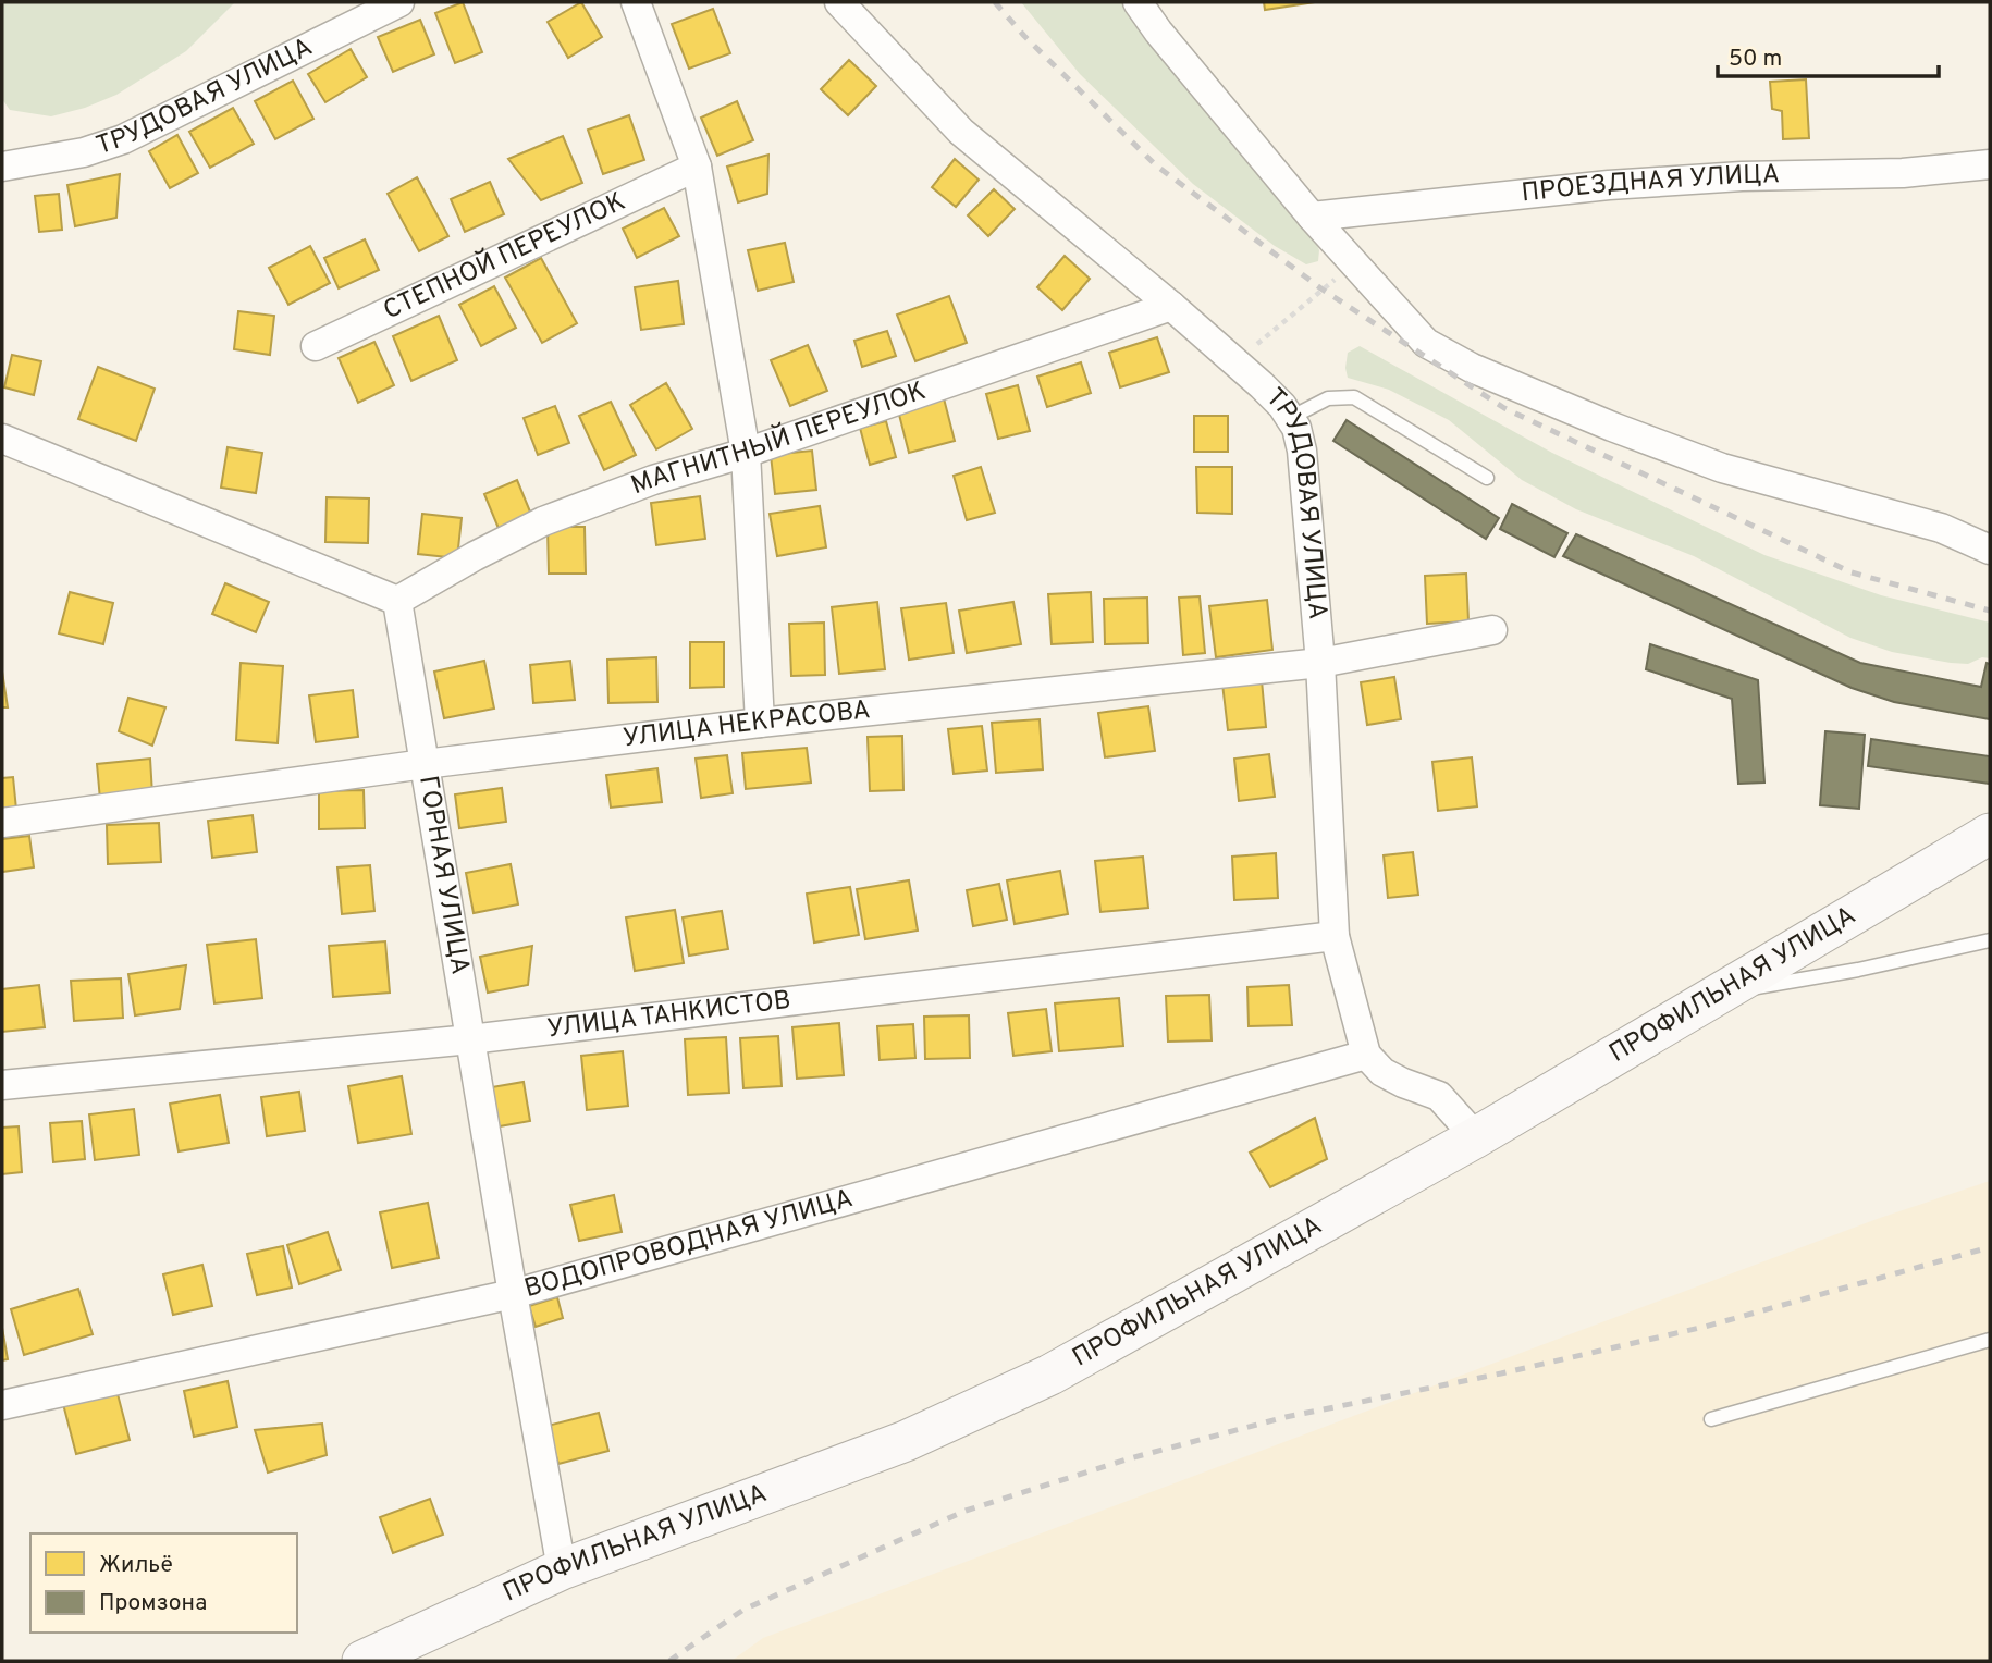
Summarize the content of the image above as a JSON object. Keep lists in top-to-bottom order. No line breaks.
{"streets":{"main road":["ПРОФИЛЬНАЯ УЛИЦА"],"street":["ТРУДОВАЯ УЛИЦА","ПРОЕЗДНАЯ УЛИЦА","СТЕПНОЙ ПЕРЕУЛОК","МАГНИТНЫЙ ПЕРЕУЛОК","УЛИЦА НЕКРАСОВА","ГОРНАЯ УЛИЦА","УЛИЦА ТАНКИСТОВ","ВОДОПРОВОДНАЯ УЛИЦА"]},"crossings":[["ТРУДОВАЯ УЛИЦА","МАГНИТНЫЙ ПЕРЕУЛОК"],["ТРУДОВАЯ УЛИЦА","УЛИЦА НЕКРАСОВА"],["ТРУДОВАЯ УЛИЦА","УЛИЦА ТАНКИСТОВ"],["ТРУДОВАЯ УЛИЦА","ВОДОПРОВОДНАЯ УЛИЦА"],["МАГНИТНЫЙ ПЕРЕУЛОК","ГОРНАЯ УЛИЦА"],["УЛИЦА НЕКРАСОВА","ГОРНАЯ УЛИЦА"],["ГОРНАЯ УЛИЦА","ПРОФИЛЬНАЯ УЛИЦА"],["ГОРНАЯ УЛИЦА","УЛИЦА ТАНКИСТОВ"],["ГОРНАЯ УЛИЦА","ВОДОПРОВОДНАЯ УЛИЦА"]],"legend":["Жильё","Промзона"],"scale_bar":"50 m"}
